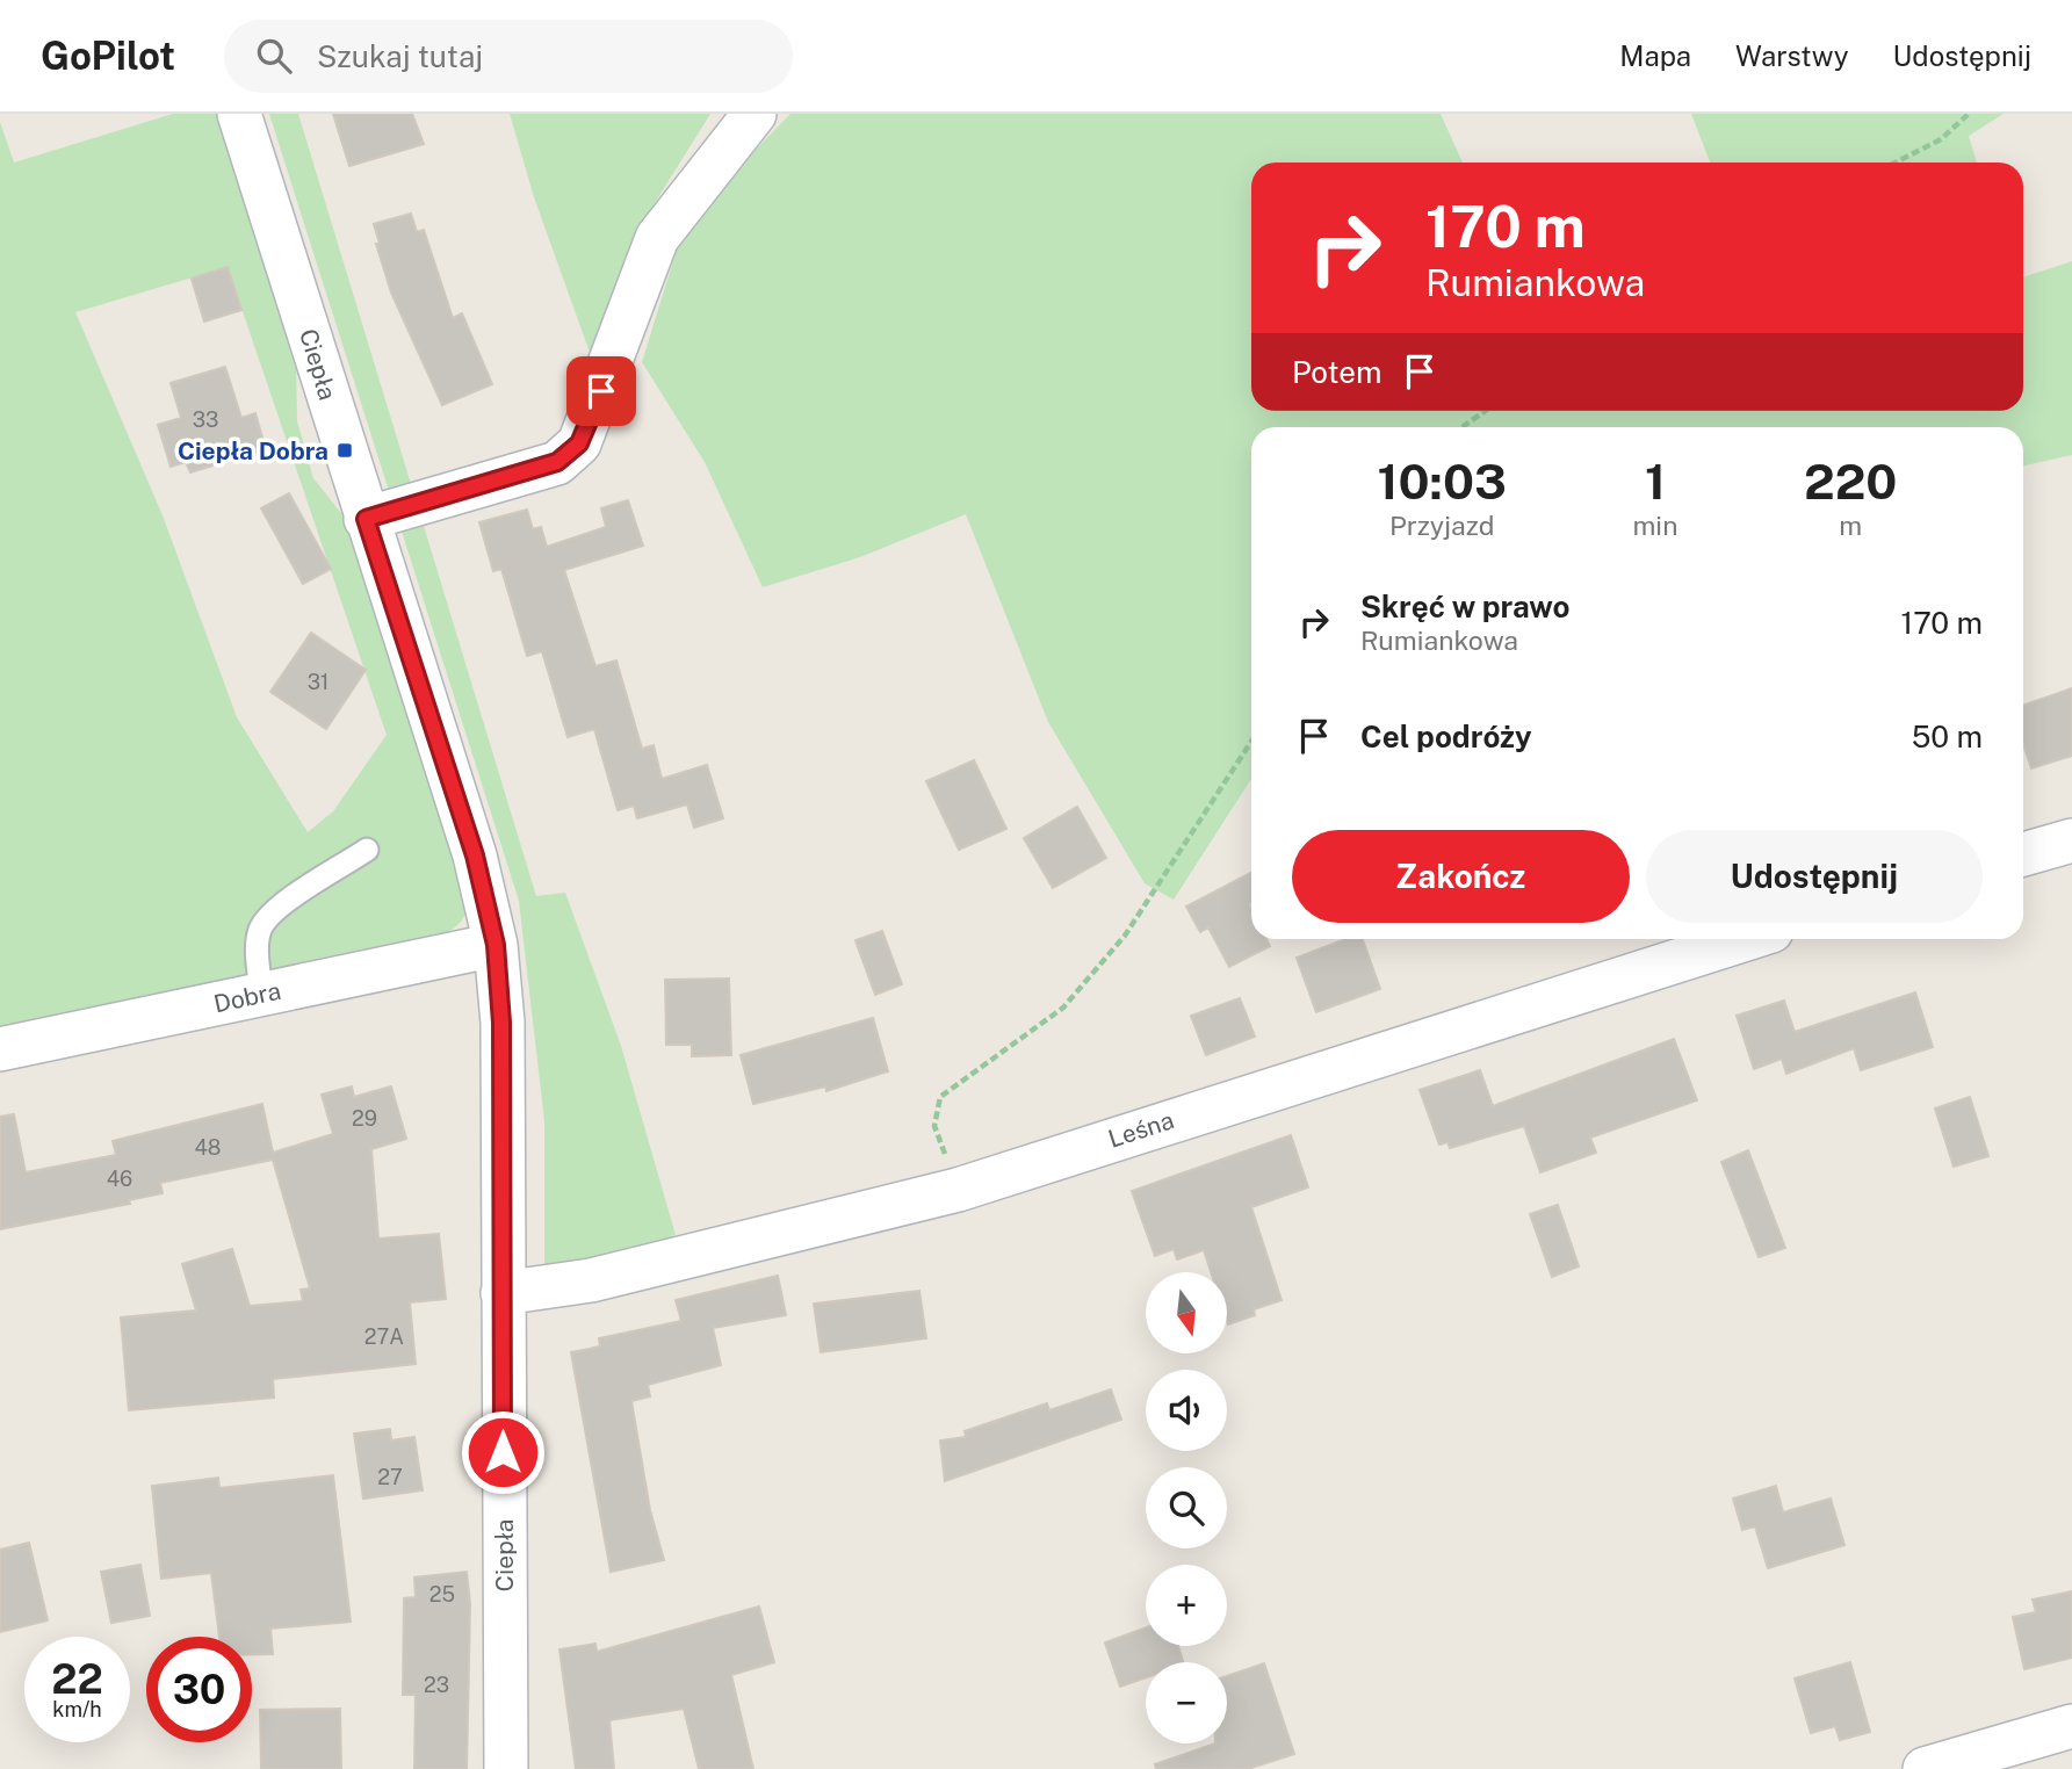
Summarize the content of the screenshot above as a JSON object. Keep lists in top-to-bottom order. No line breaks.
{"streets":{"street":["Ciepła","Dobra","Leśna"]},"crossings":[["Ciepła","Dobra"],["Ciepła","Leśna"]],"places":{"transit":["Ciepła Dobra"]},"house_numbers":["33","31","29","48","46","27A","27","25","23"],"north":"bottom","page":{"header":"GoPilot","search":"Szukaj tutaj","nav":["Mapa","Warstwy","Udostępnij"],"turn":["170 m","Rumiankowa"],"then":"Potem","eta":["10:03","Przyjazd","1","min","220","m"],"list":[{"name":"Skręć w prawo","note":"Rumiankowa","value":"170 m"},{"name":"Cel podróży","value":"50 m"}],"buttons":["Zakończ","Udostępnij"],"map_buttons":["+","−"],"speed":"22 km/h","limit":"30"}}
